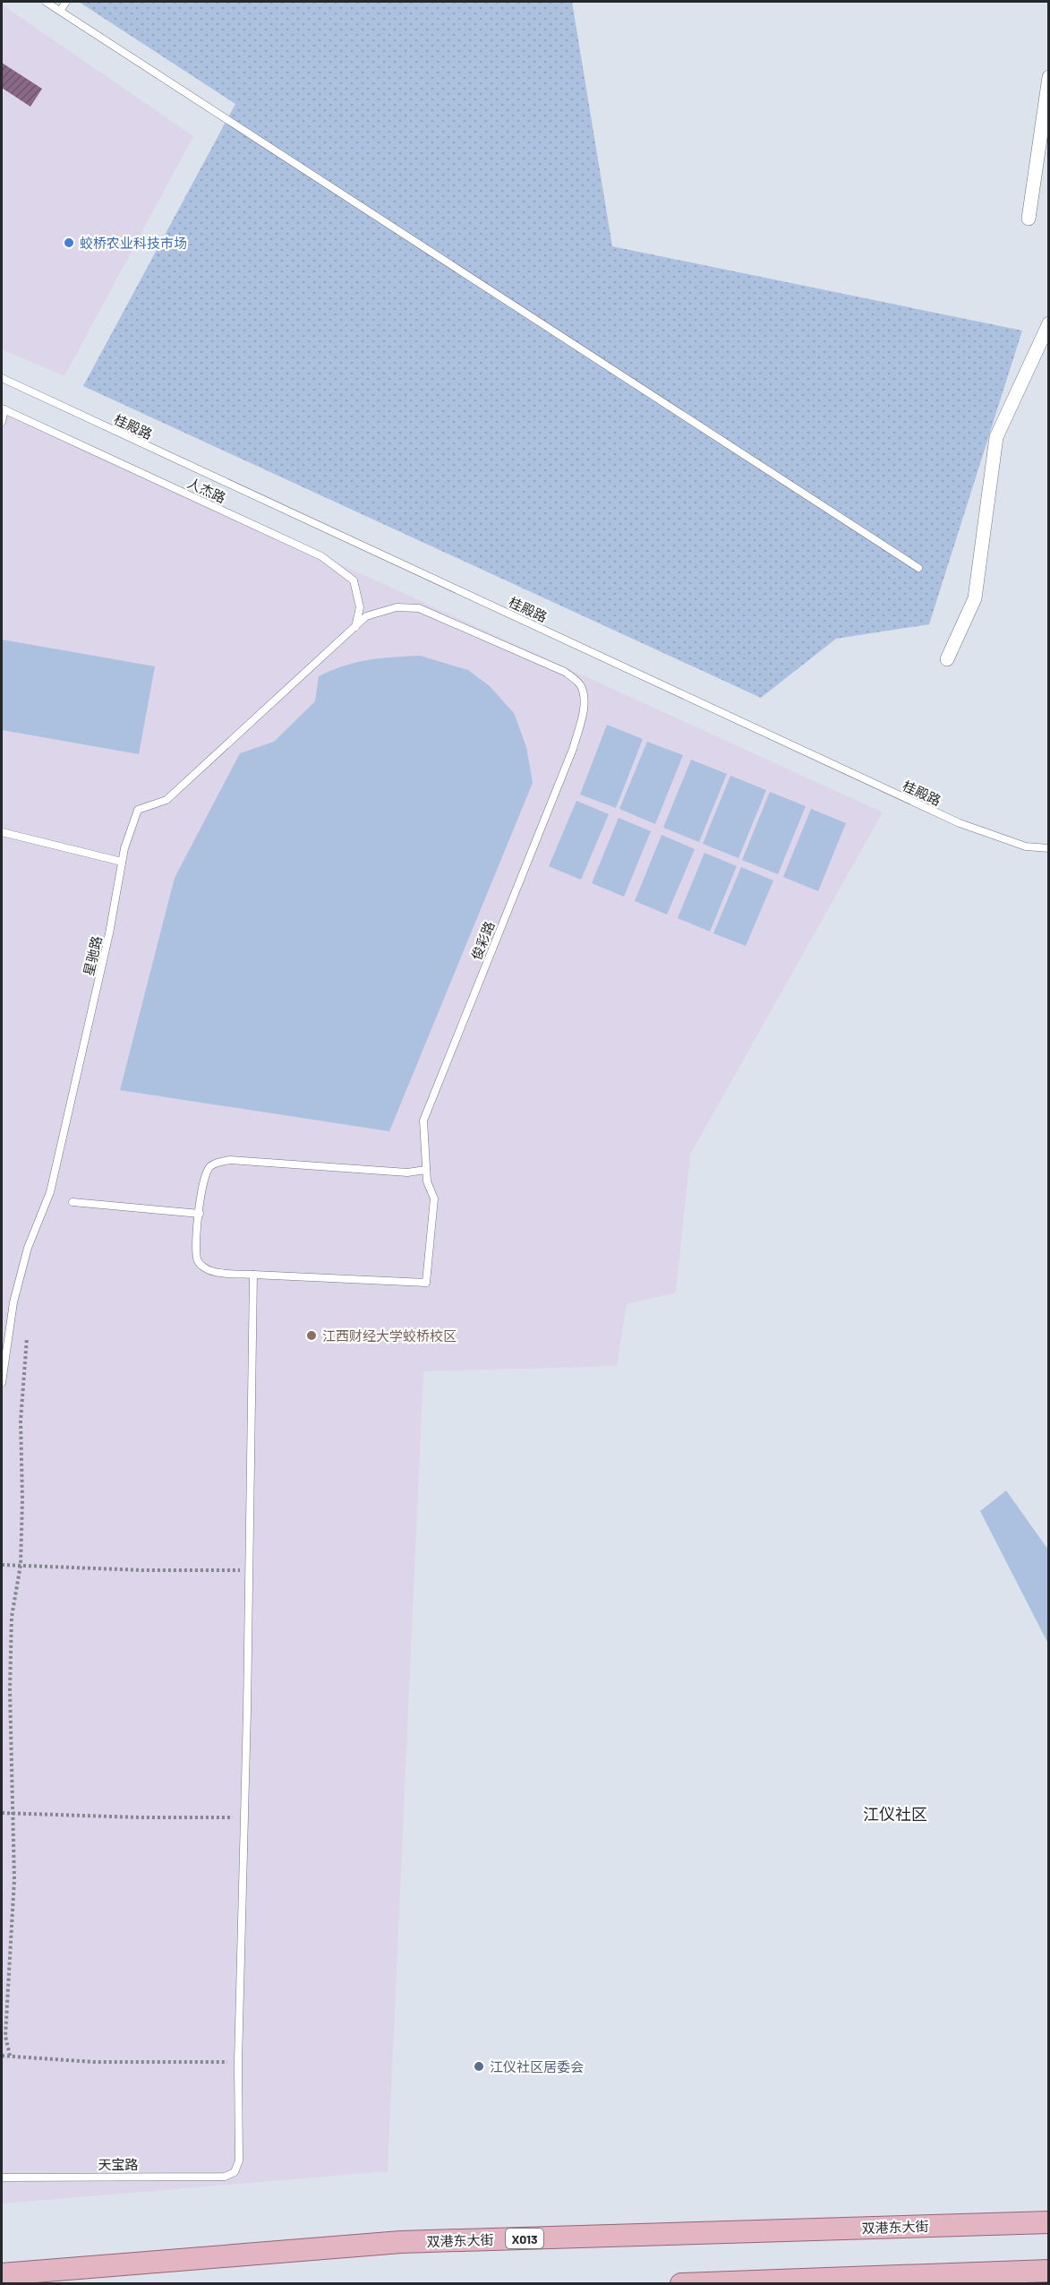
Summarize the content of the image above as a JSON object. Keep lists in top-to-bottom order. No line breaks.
{"streets":{"main road":["双港东大街","X013"],"lane":["桂殿路","人杰路","俊彩路","星驰路","天宝路"]},"crossings":[["人杰路","俊彩路"],["人杰路","星驰路"],["俊彩路","星驰路"]],"districts":["江仪社区"],"places":["蛟桥农业科技市场","江西财经大学蛟桥校区","江仪社区居委会"]}
